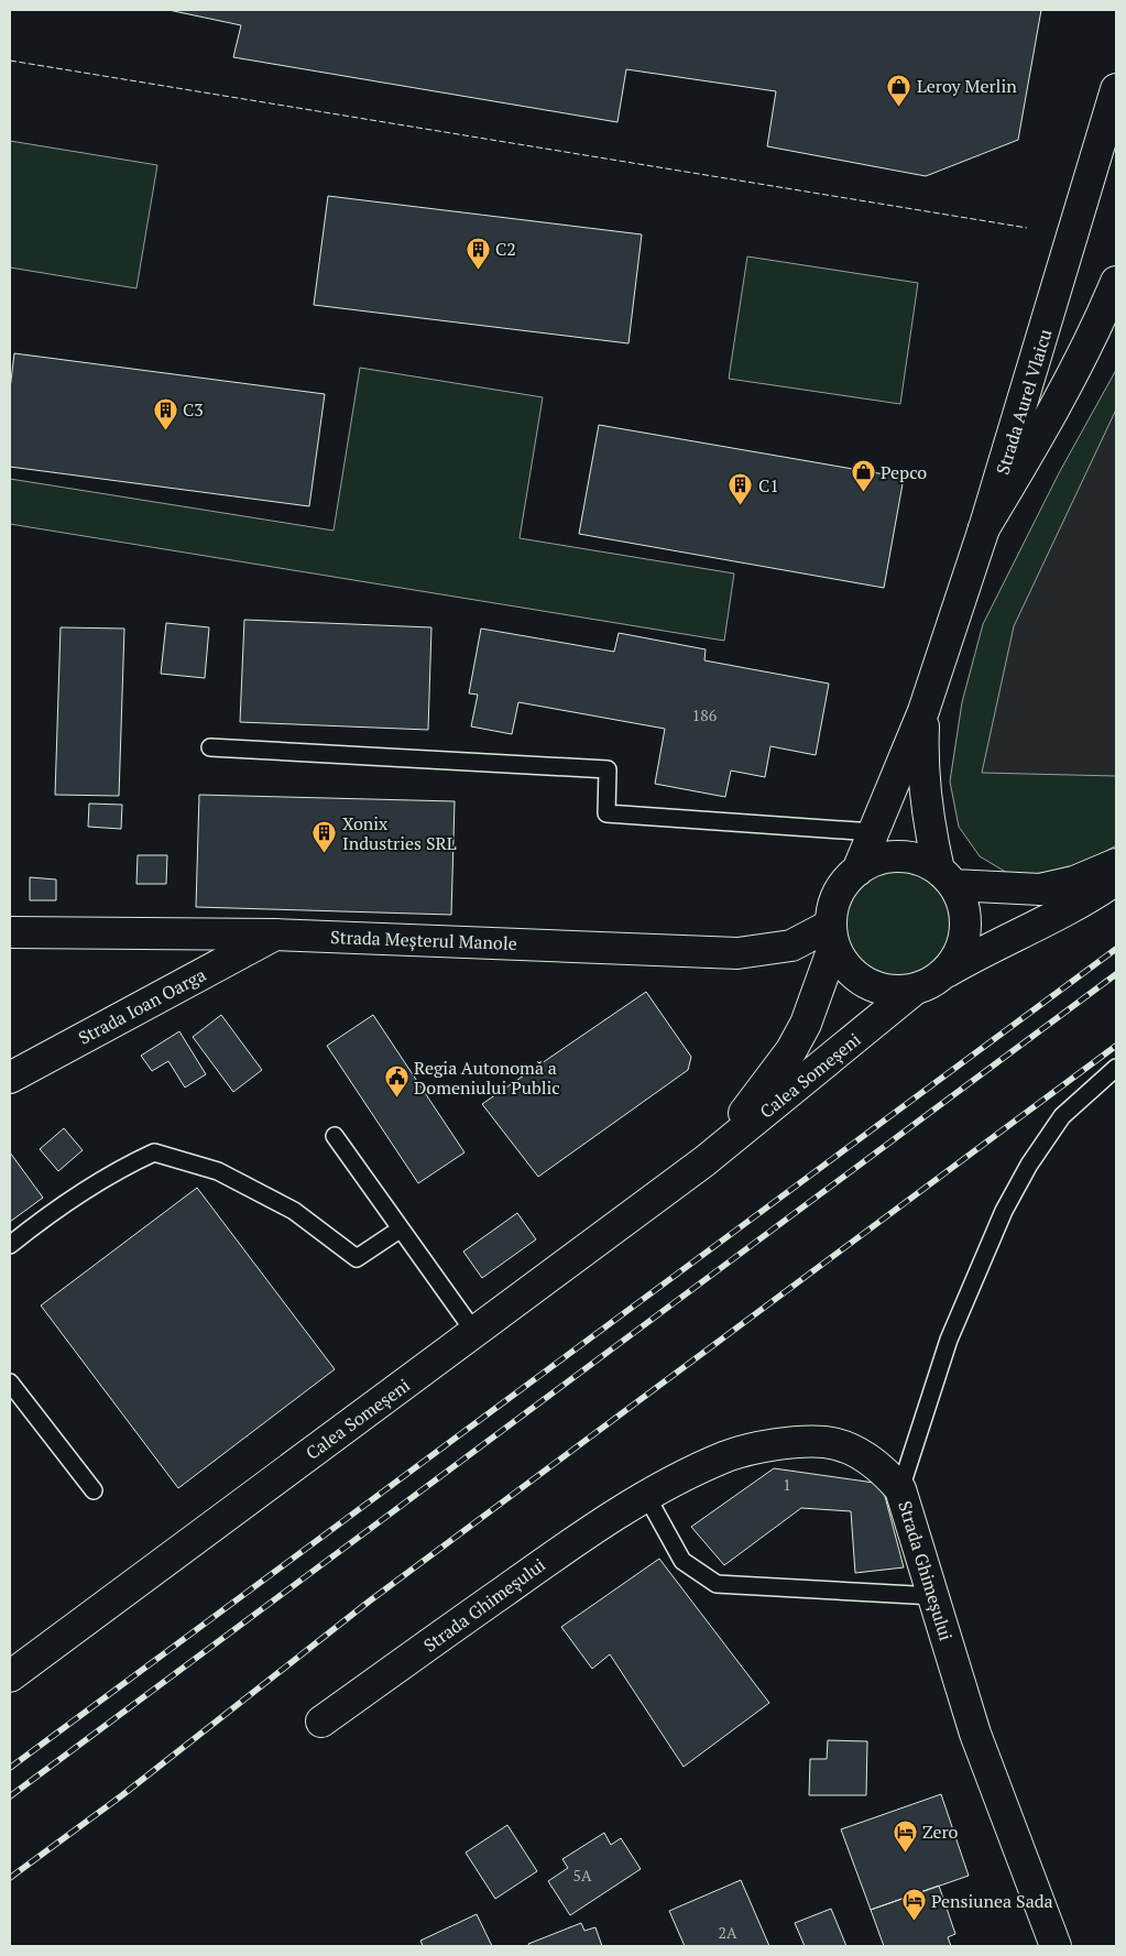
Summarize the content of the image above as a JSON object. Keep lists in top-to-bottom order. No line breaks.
{"streets":{"main road":["Strada Aurel Vlaicu","Strada Meșterul Manole","Strada Ioan Oarga","Calea Someșeni","Strada Ghimeșului"]},"crossings":[["Strada Aurel Vlaicu","Strada Meșterul Manole"],["Strada Aurel Vlaicu","Calea Someșeni"],["Strada Meșterul Manole","Strada Ioan Oarga"],["Strada Meșterul Manole","Calea Someșeni"]],"places":{"shop":["Leroy Merlin","Pepco"],"building":["C2","C3","C1","Xonix Industries SRL"],"public building":["Regia Autonomă a Domeniului Public"],"hotel":["Zero","Pensiunea Sada"]},"house_numbers":["186","1","5A","2A"]}
